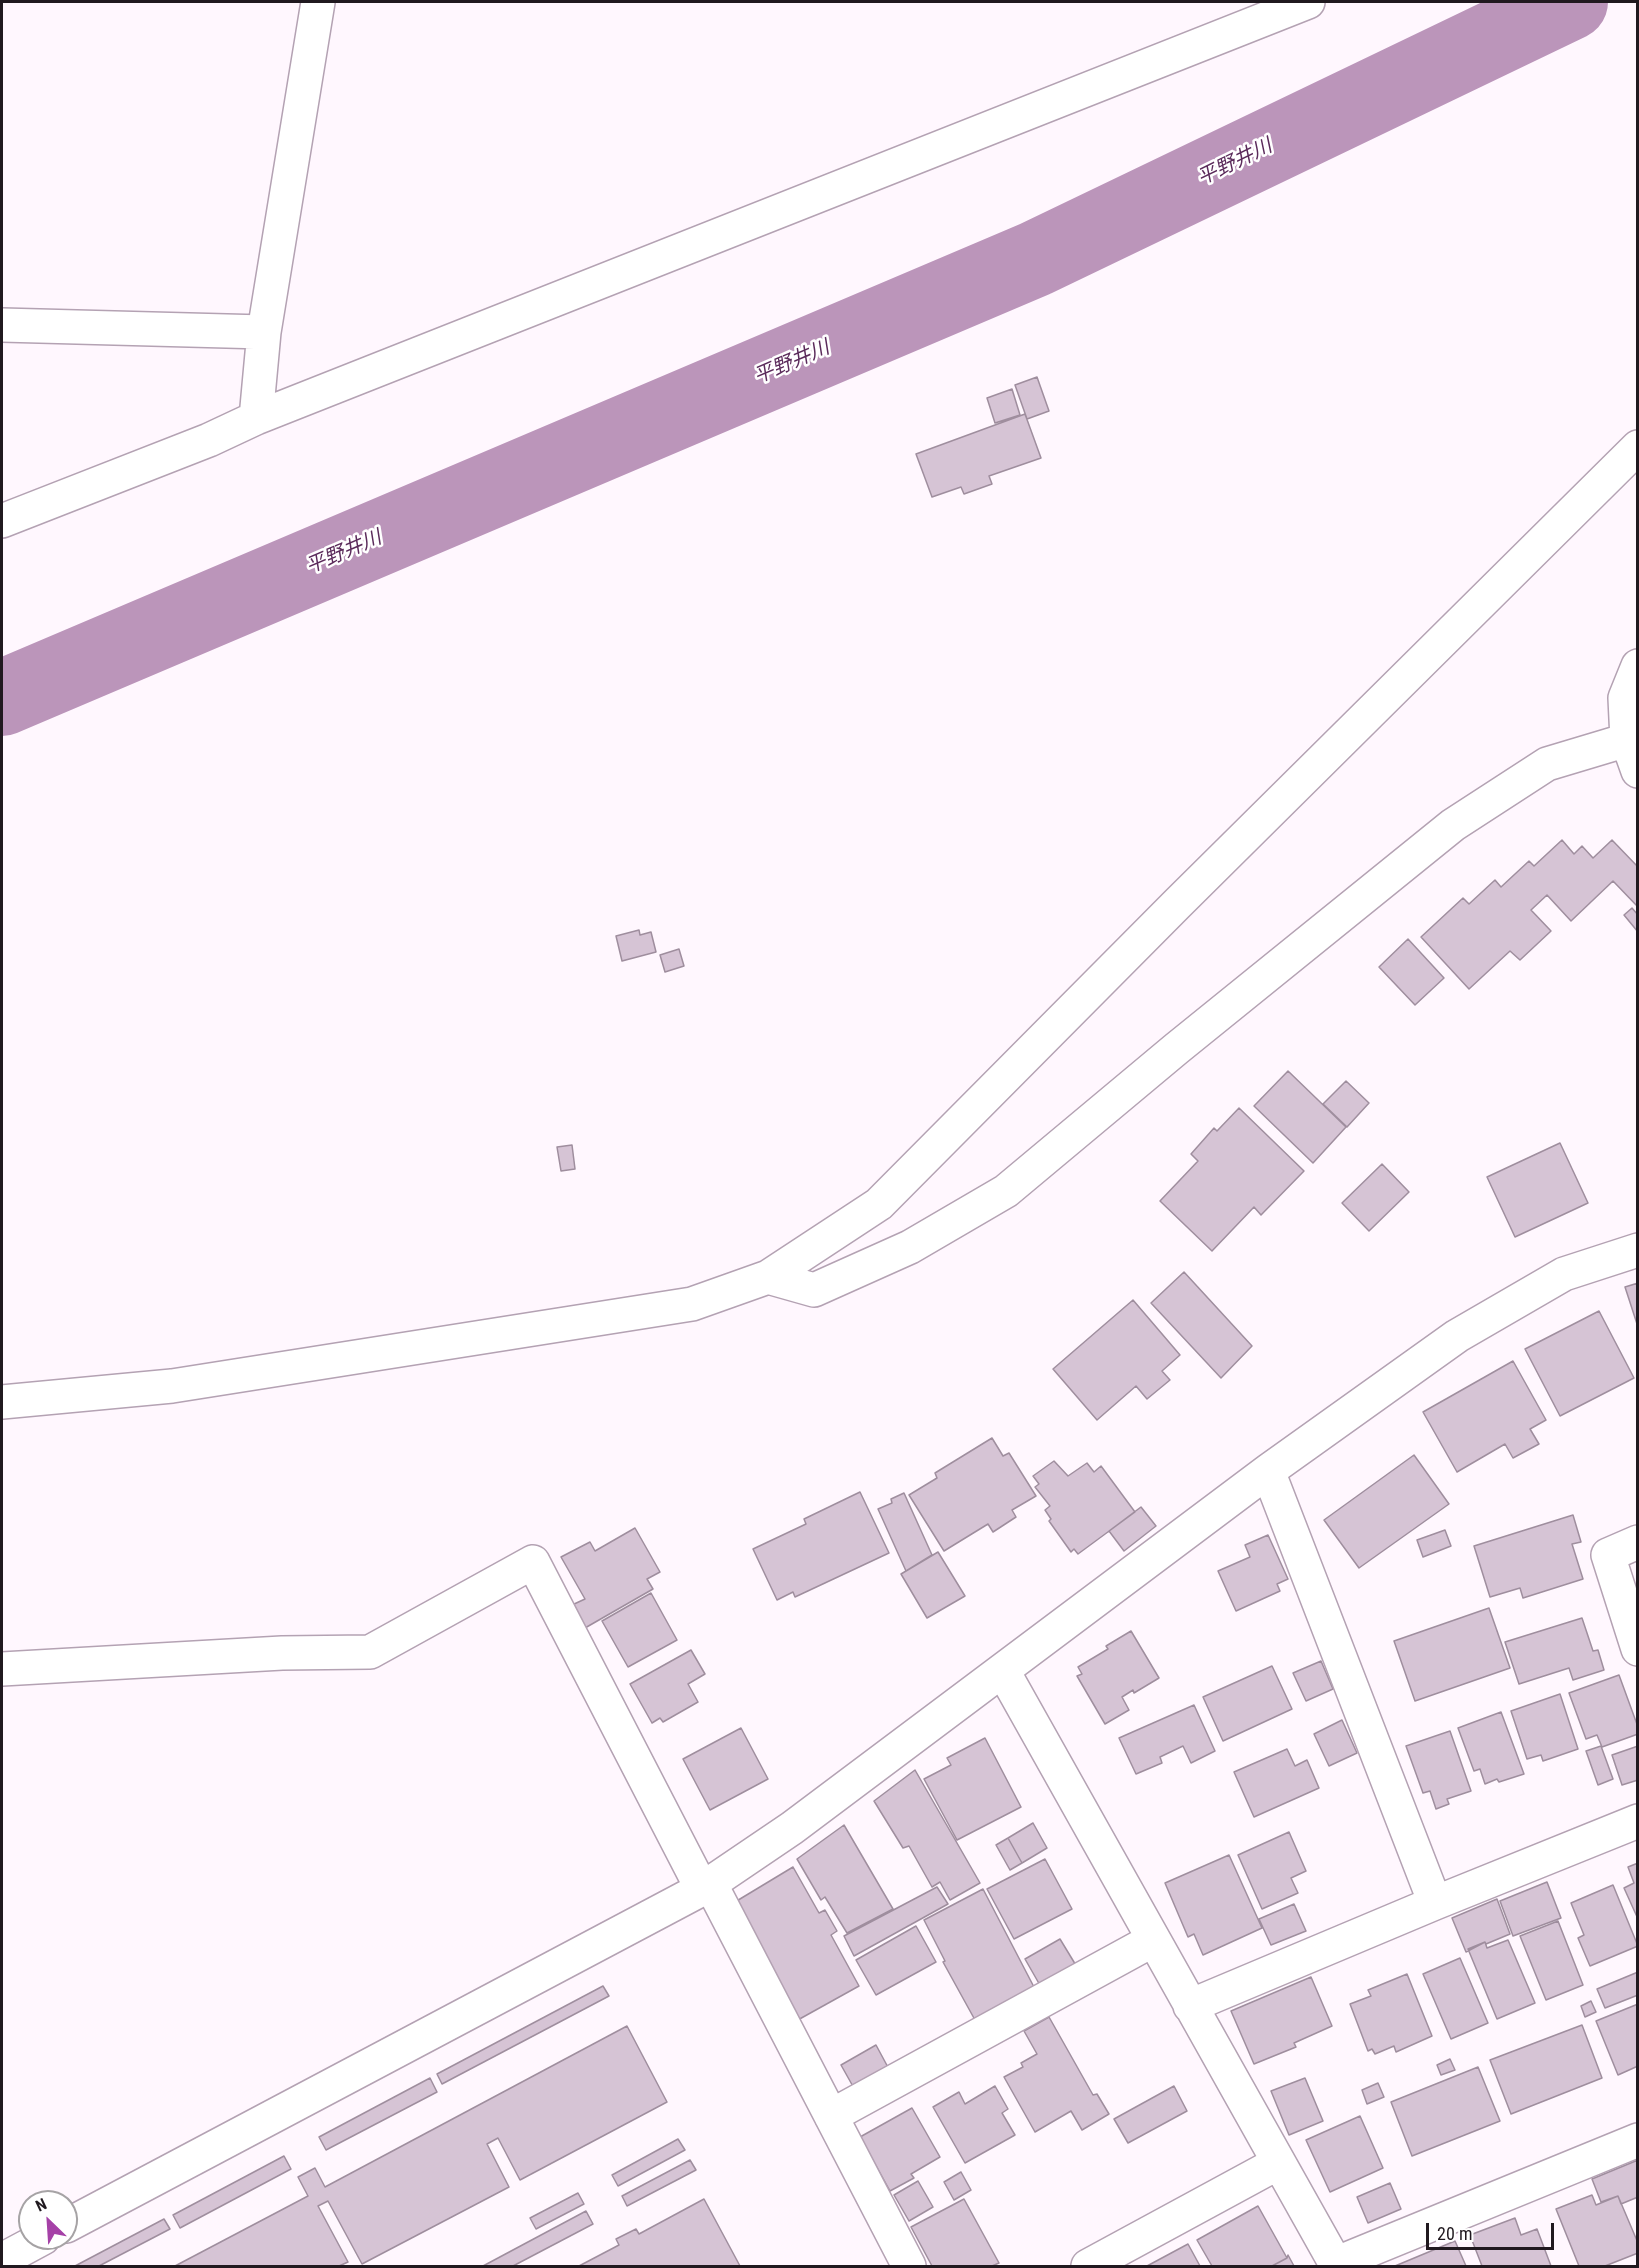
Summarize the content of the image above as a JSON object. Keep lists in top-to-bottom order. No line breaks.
{"water":["平野井川"],"scale_bar":"20 m","north":"top left"}
